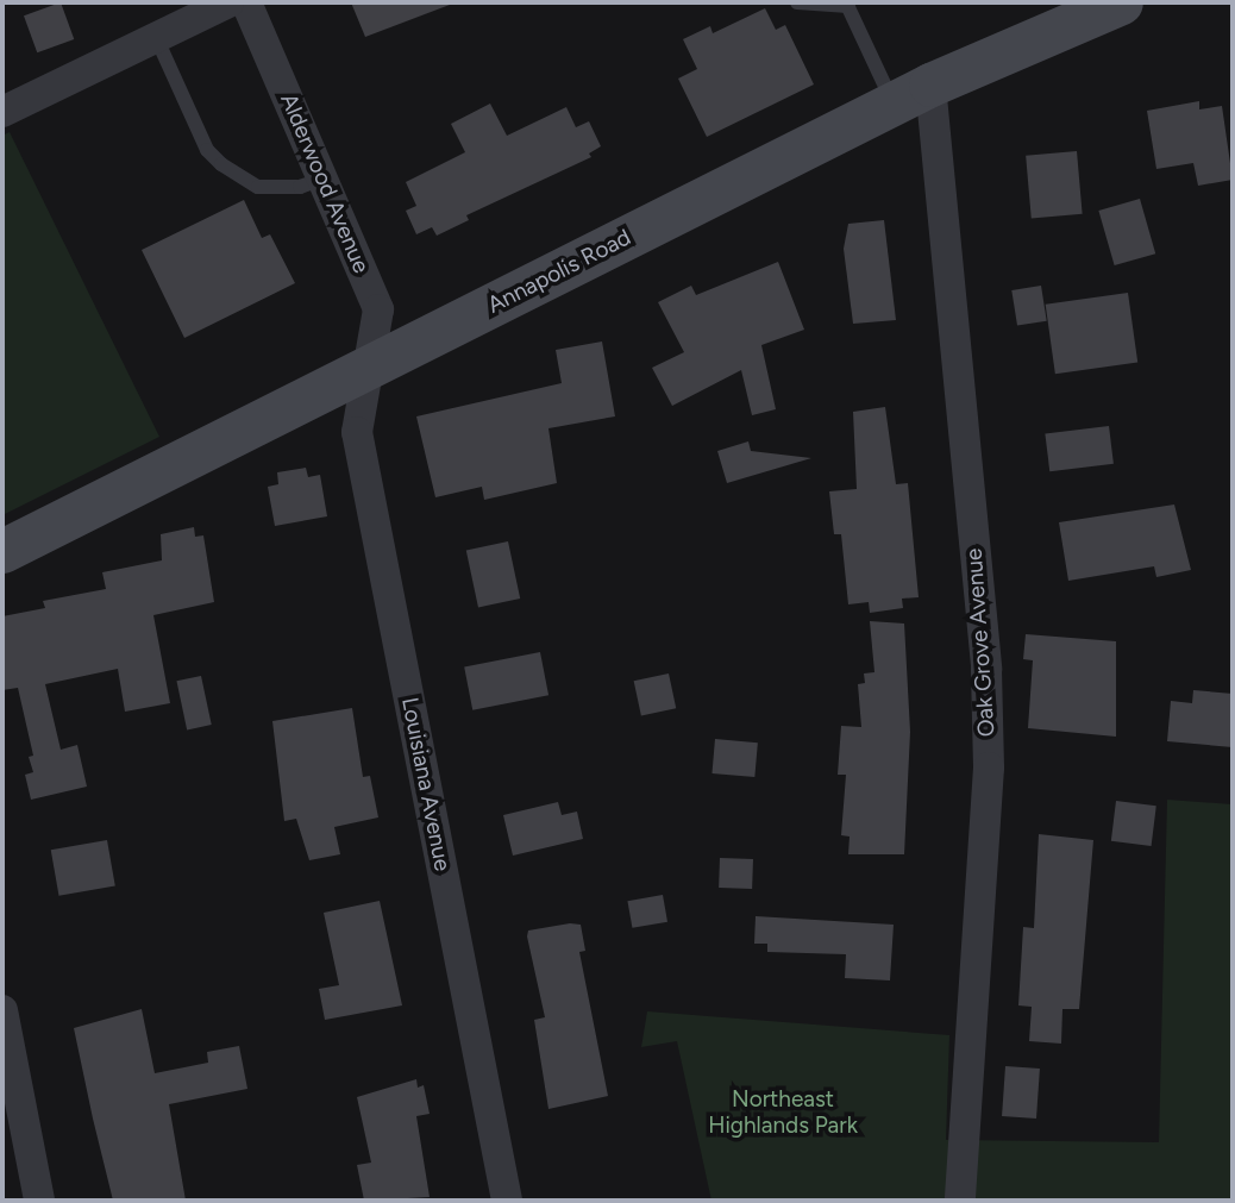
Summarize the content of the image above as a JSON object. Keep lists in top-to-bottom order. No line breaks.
{"streets":{"main road":["Annapolis Road"],"street":["Alderwood Avenue","Oak Grove Avenue","Louisiana Avenue"]},"crossings":[["Alderwood Avenue","Annapolis Road"],["Alderwood Avenue","Louisiana Avenue"],["Annapolis Road","Oak Grove Avenue"],["Annapolis Road","Louisiana Avenue"]],"parks":["Northeast Highlands Park"]}
